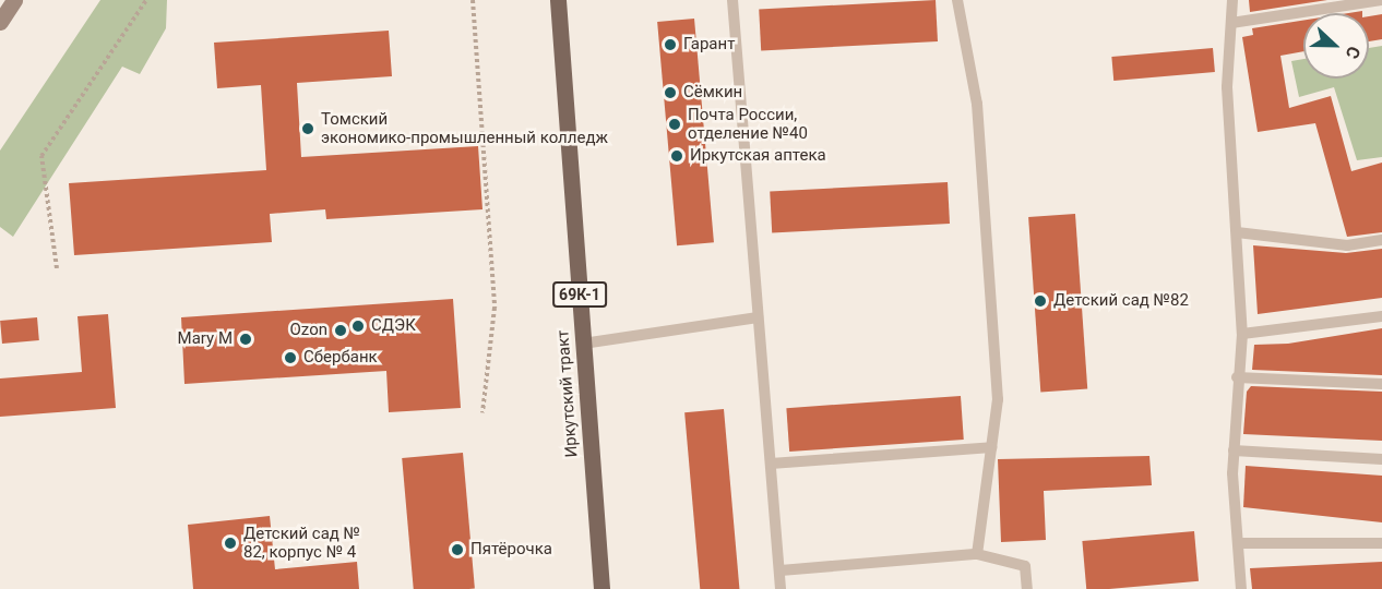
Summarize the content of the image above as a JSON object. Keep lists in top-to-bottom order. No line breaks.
{"streets":{"main road":["69К-1","Иркутский тракт"]},"places":["Гарант","Сёмкин","Почта России, отделение №40","Томский экономико-промышленный колледж","Иркутская аптека","Детский сад №82","СДЭК","Ozon","Mary M","Сбербанк","Детский сад № 82, корпус № 4","Пятёрочка"],"north":"right"}
